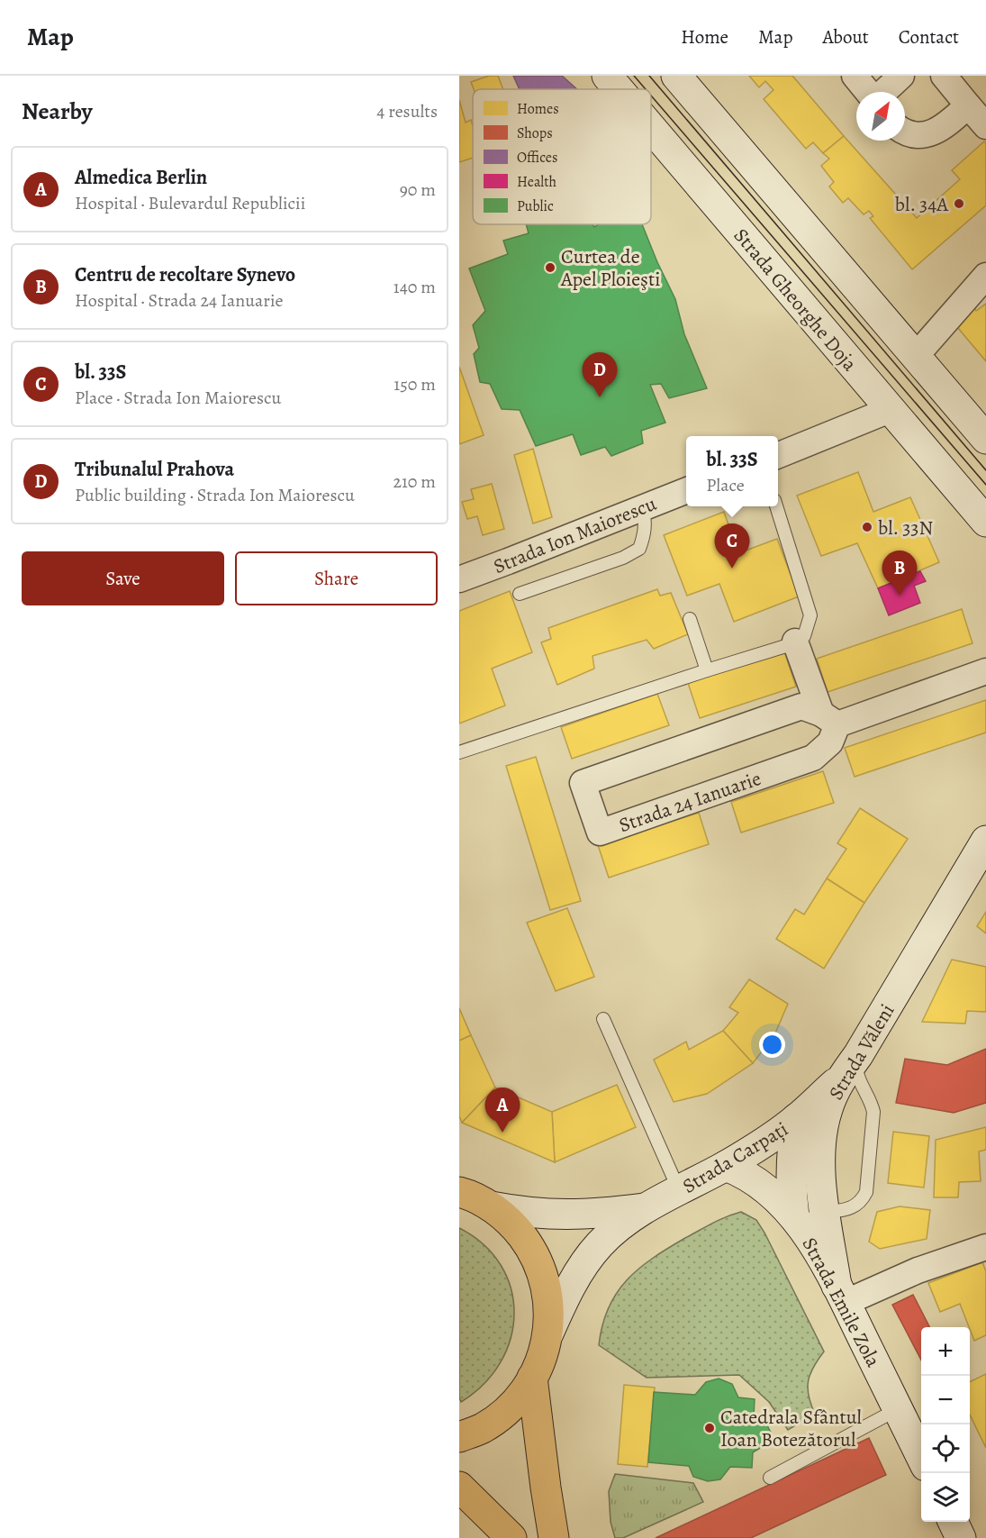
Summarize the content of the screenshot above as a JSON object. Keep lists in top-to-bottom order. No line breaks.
{"streets":{"main road":["Strada Gheorghe Doja","Strada Văleni","Strada Carpați","Strada Emile Zola"],"street":["Strada Ion Maiorescu","Strada 24 Ianuarie"]},"crossings":[["Strada Văleni","Strada Carpați"],["Strada Văleni","Strada Emile Zola"],["Strada Carpați","Strada Emile Zola"]],"places":["bl. 34A","Curtea de Apel Ploieşti","bl. 33N","Catedrala Sfântul Ioan Botezătorul"],"legend":["Homes","Shops","Offices","Health","Public"],"north":"top right","page":{"header":"Map","nav":["Home","Map","About","Contact"],"heading":["Nearby","4 results"],"list":[{"mark":"A","name":"Almedica Berlin","note":"Hospital · Bulevardul Republicii","value":"90 m"},{"mark":"B","name":"Centru de recoltare Synevo","note":"Hospital · Strada 24 Ianuarie","value":"140 m"},{"mark":"C","name":"bl. 33S","note":"Place · Strada Ion Maiorescu","value":"150 m"},{"mark":"D","name":"Tribunalul Prahova","note":"Public building · Strada Ion Maiorescu","value":"210 m"}],"pins":["D","C","B","A"],"popup":["bl. 33S","Place"],"buttons":["Save","Share"],"map_buttons":["+","−"]}}
